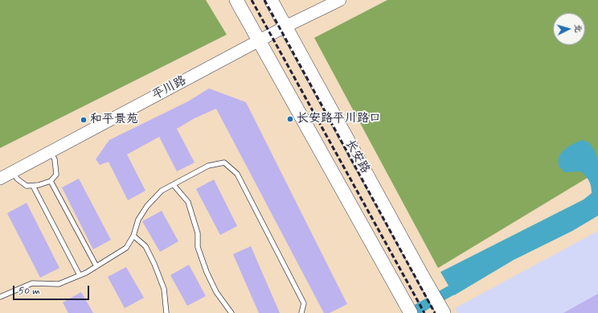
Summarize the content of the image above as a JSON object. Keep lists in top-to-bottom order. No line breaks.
{"streets":{"main road":["长安路"],"street":["平川路"]},"crossings":[["平川路","长安路"]],"places":["长安路平川路口","和平景苑"],"scale_bar":"50 m","north":"right"}
